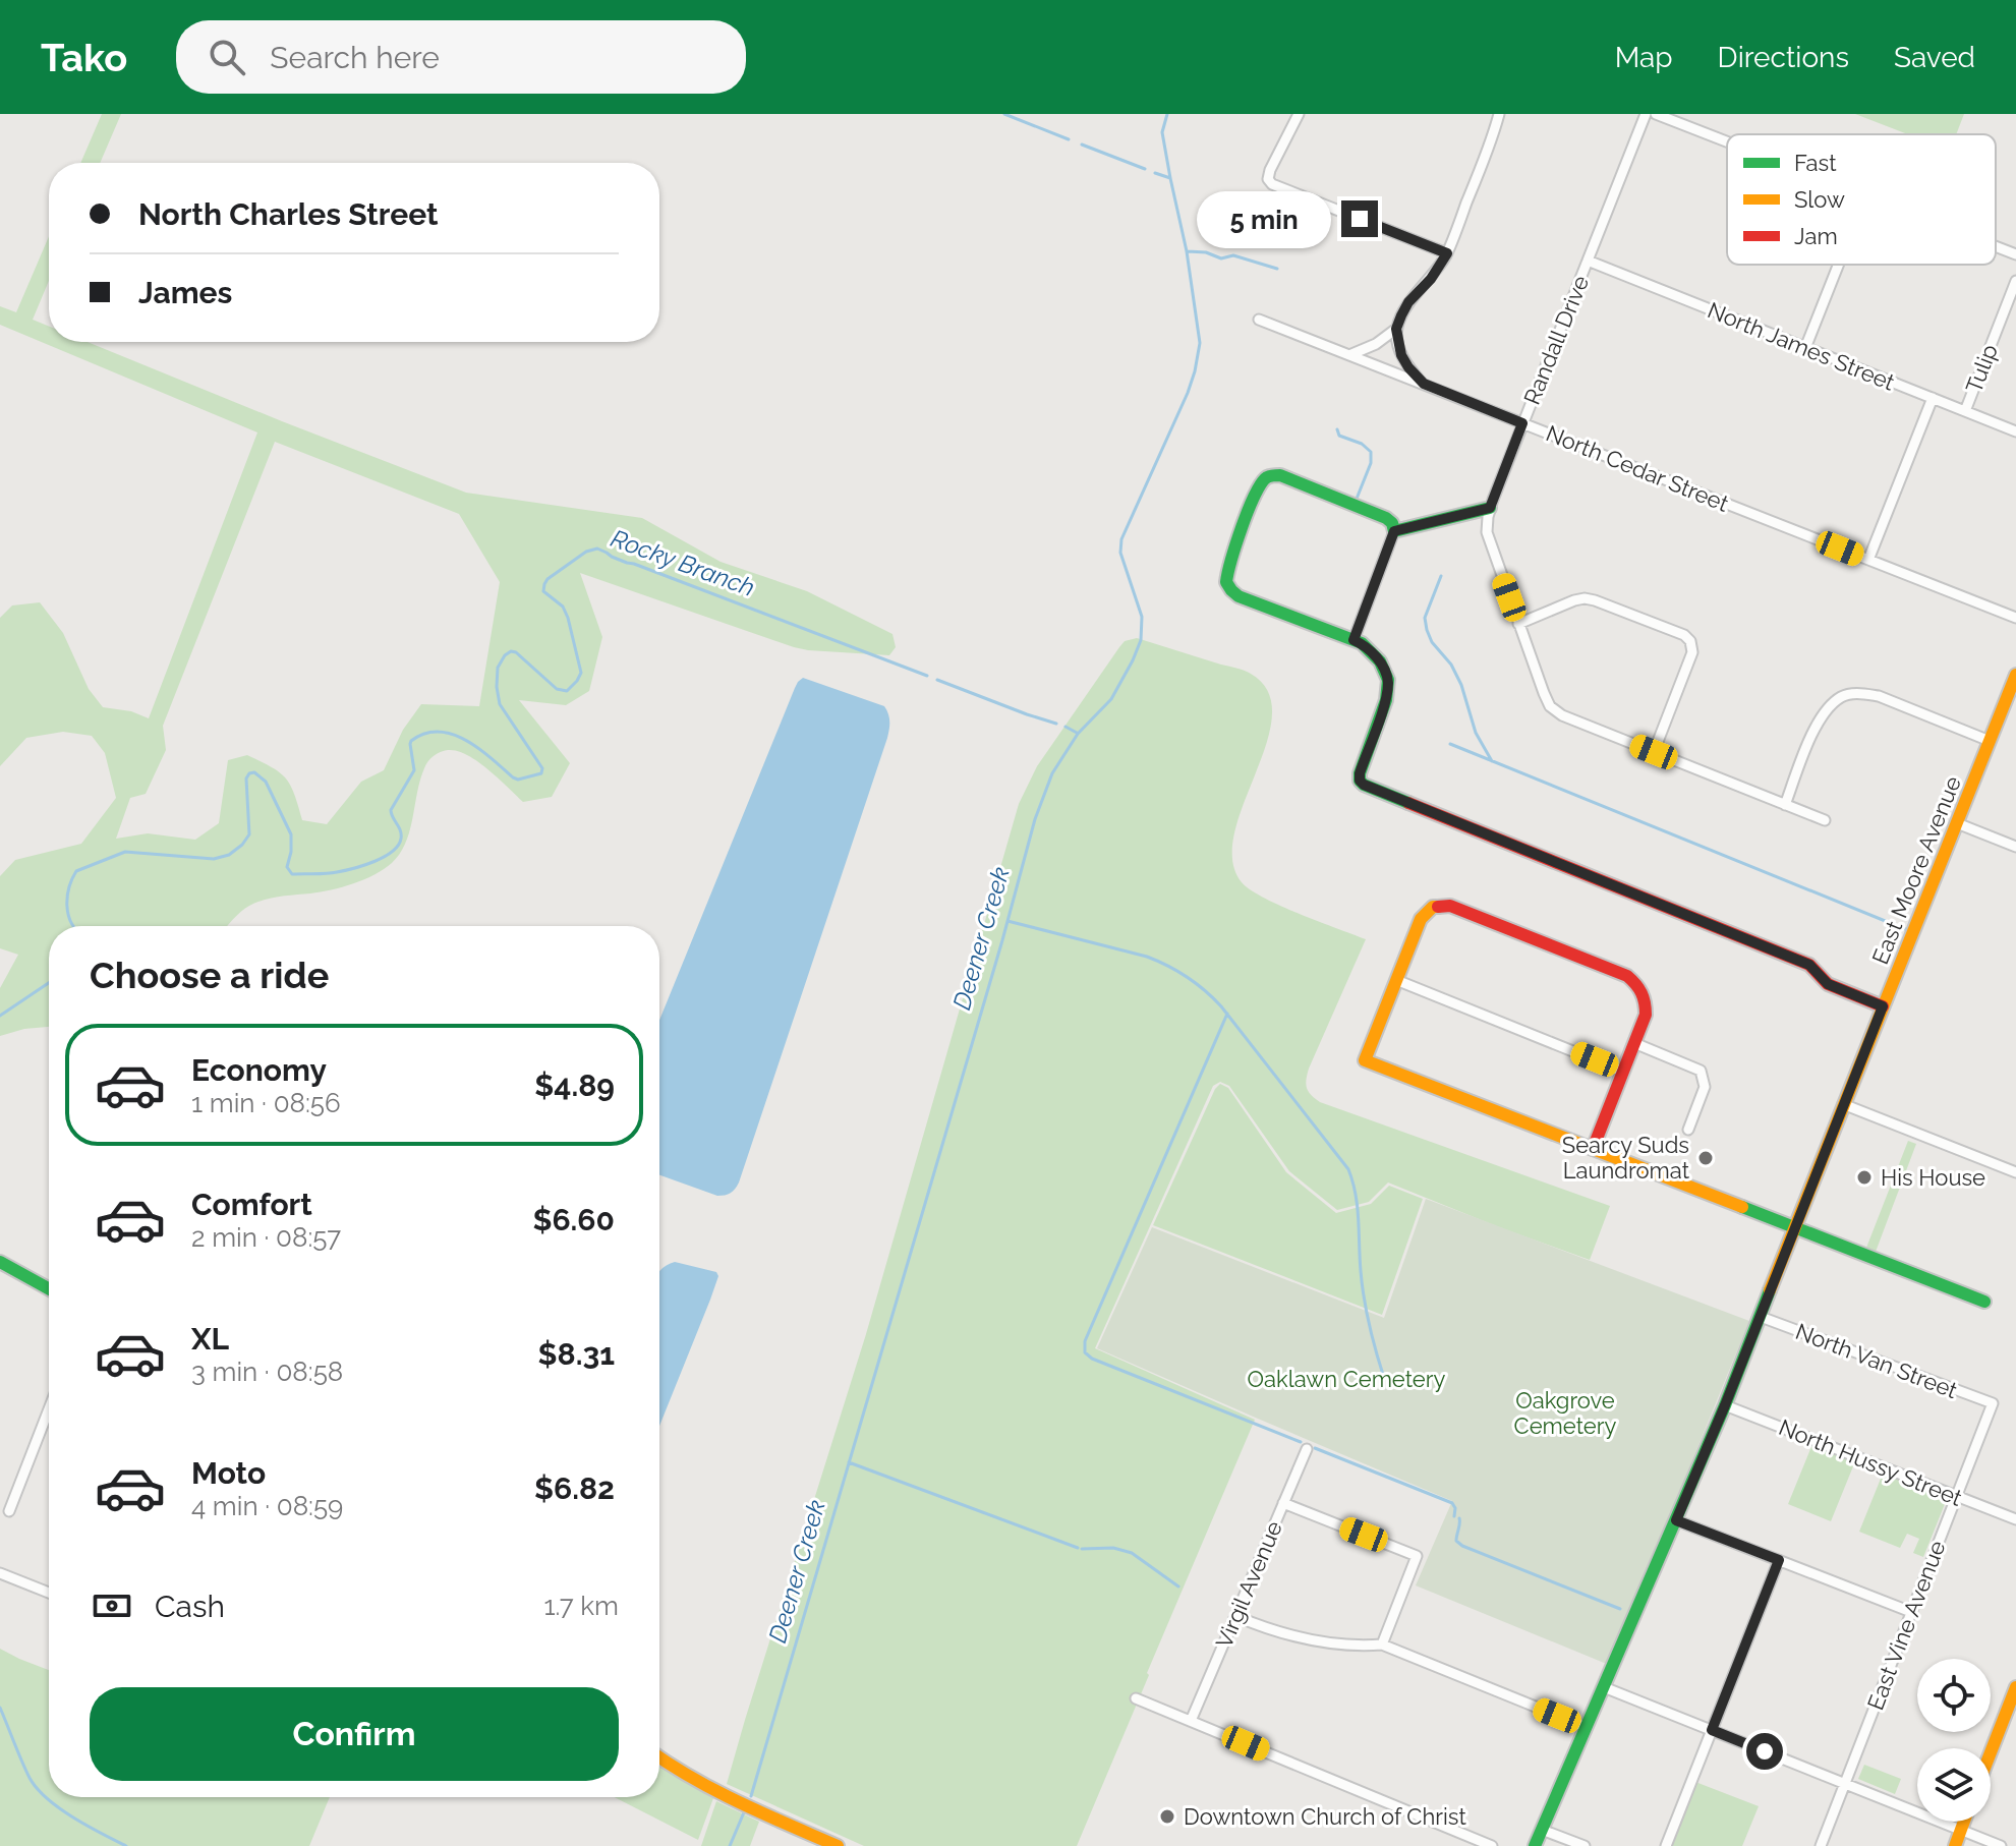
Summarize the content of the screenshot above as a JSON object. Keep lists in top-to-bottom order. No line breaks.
{"streets":{"street":["Randall Drive","North James Street","Tulip","North Cedar Street","East Moore Avenue","North Van Street","North Hussy Street","Virgil Avenue","East Vine Avenue"]},"crossings":[["Randall Drive","North James Street"],["Randall Drive","North Cedar Street"],["North James Street","Tulip"],["East Moore Avenue","North Van Street"],["East Moore Avenue","North Hussy Street"],["North Van Street","East Vine Avenue"],["North Hussy Street","East Vine Avenue"]],"water":["Rocky Branch","Deener Creek"],"parks":["Oaklawn Cemetery","Oakgrove Cemetery"],"places":["Searcy Suds Laundromat","His House","Downtown Church of Christ"],"legend":["Fast","Slow","Jam"],"page":{"header":"Tako","search":"Search here","nav":["Map","Directions","Saved"],"banner":["North Charles Street","James"],"bubble":"5 min","heading":"Choose a ride","list":[{"name":"Economy","note":"1 min · 08:56","value":"$4.89"},{"name":"Comfort","note":"2 min · 08:57","value":"$6.60"},{"name":"XL","note":"3 min · 08:58","value":"$8.31"},{"name":"Moto","note":"4 min · 08:59","value":"$6.82"}],"pay":["Cash","1.7 km"],"buttons":"Confirm"}}
